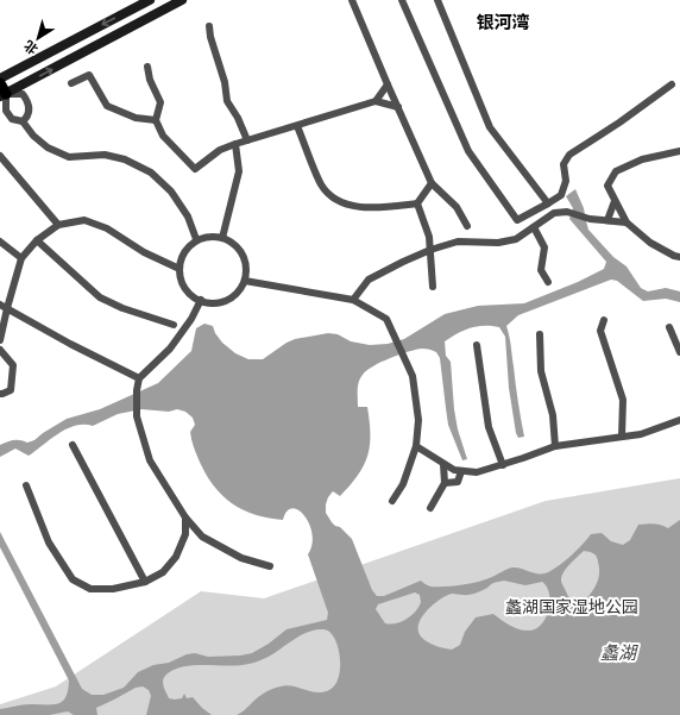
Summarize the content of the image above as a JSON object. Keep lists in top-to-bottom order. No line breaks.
{"districts":["银河湾"],"water":["蠡湖"],"parks":["蠡湖国家湿地公园"],"north":"bottom left"}
